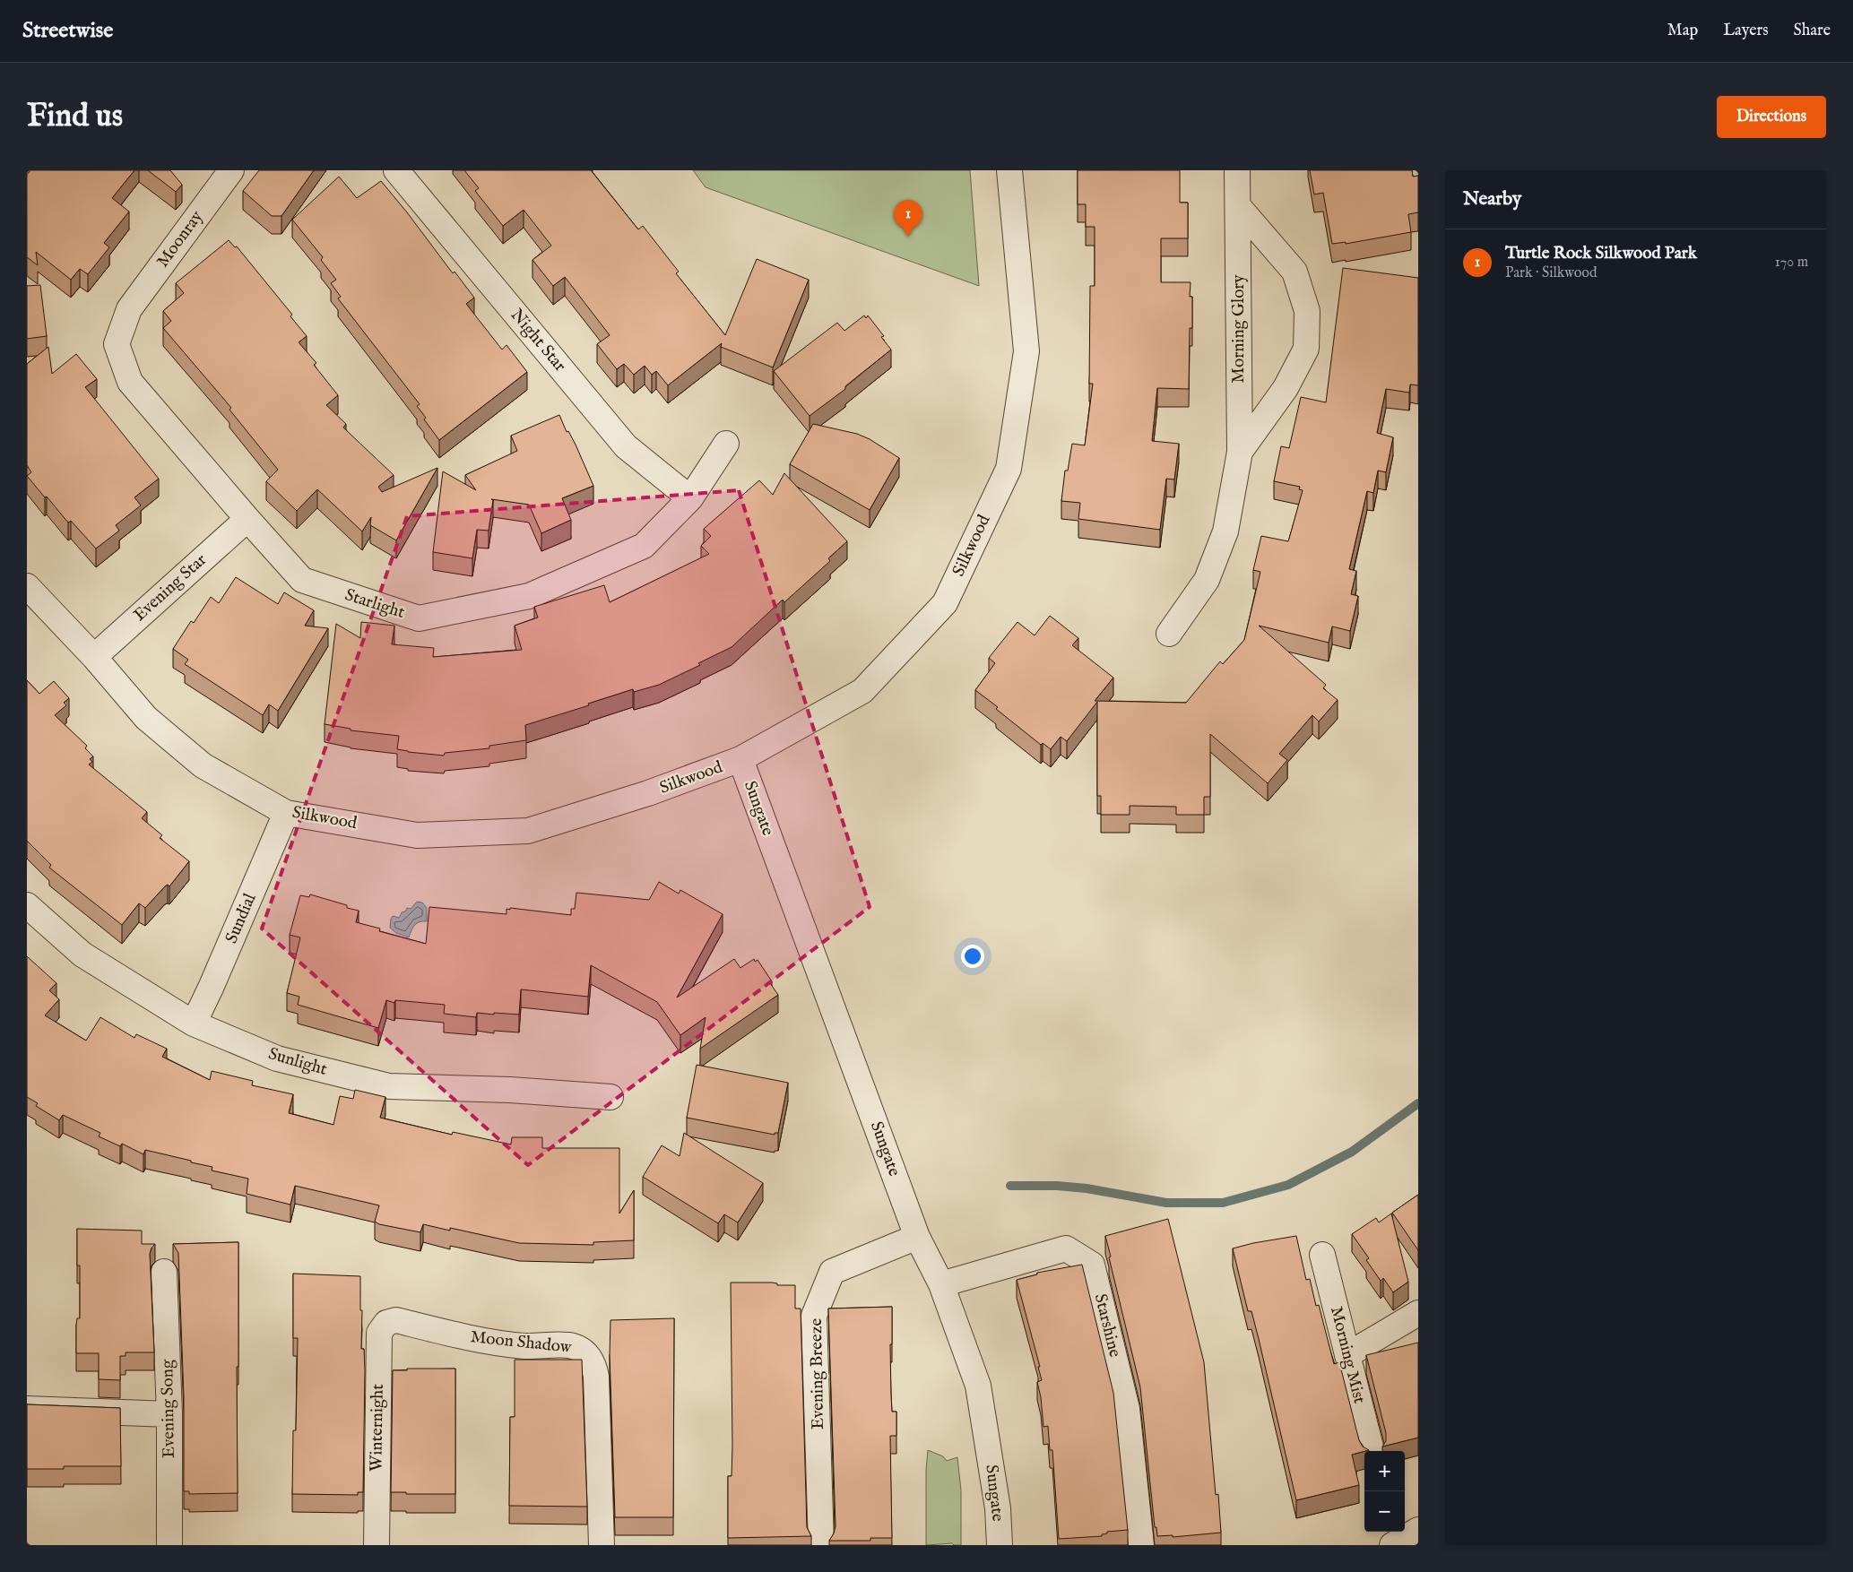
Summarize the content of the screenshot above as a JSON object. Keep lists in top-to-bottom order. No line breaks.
{"streets":{"street":["Moonray","Morning Glory","Night Star","Silkwood","Evening Star","Starlight","Sungate","Sundial","Sunlight","Starshine","Moon Shadow","Morning Mist","Evening Breeze","Evening Song","Winternight"]},"crossings":[["Moonray","Starlight"],["Night Star","Starlight"],["Silkwood","Evening Star"],["Silkwood","Sungate"],["Silkwood","Sundial"],["Evening Star","Starlight"],["Sungate","Starshine"],["Sungate","Evening Breeze"],["Sundial","Sunlight"],["Moon Shadow","Winternight"]],"page":{"header":"Streetwise","nav":["Map","Layers","Share"],"buttons":"Directions","title":"Find us","heading":"Nearby","pins":"1","list":[{"mark":"1","name":"Turtle Rock Silkwood Park","note":"Park · Silkwood","value":"170 m"}],"map_buttons":["+","−"]}}
